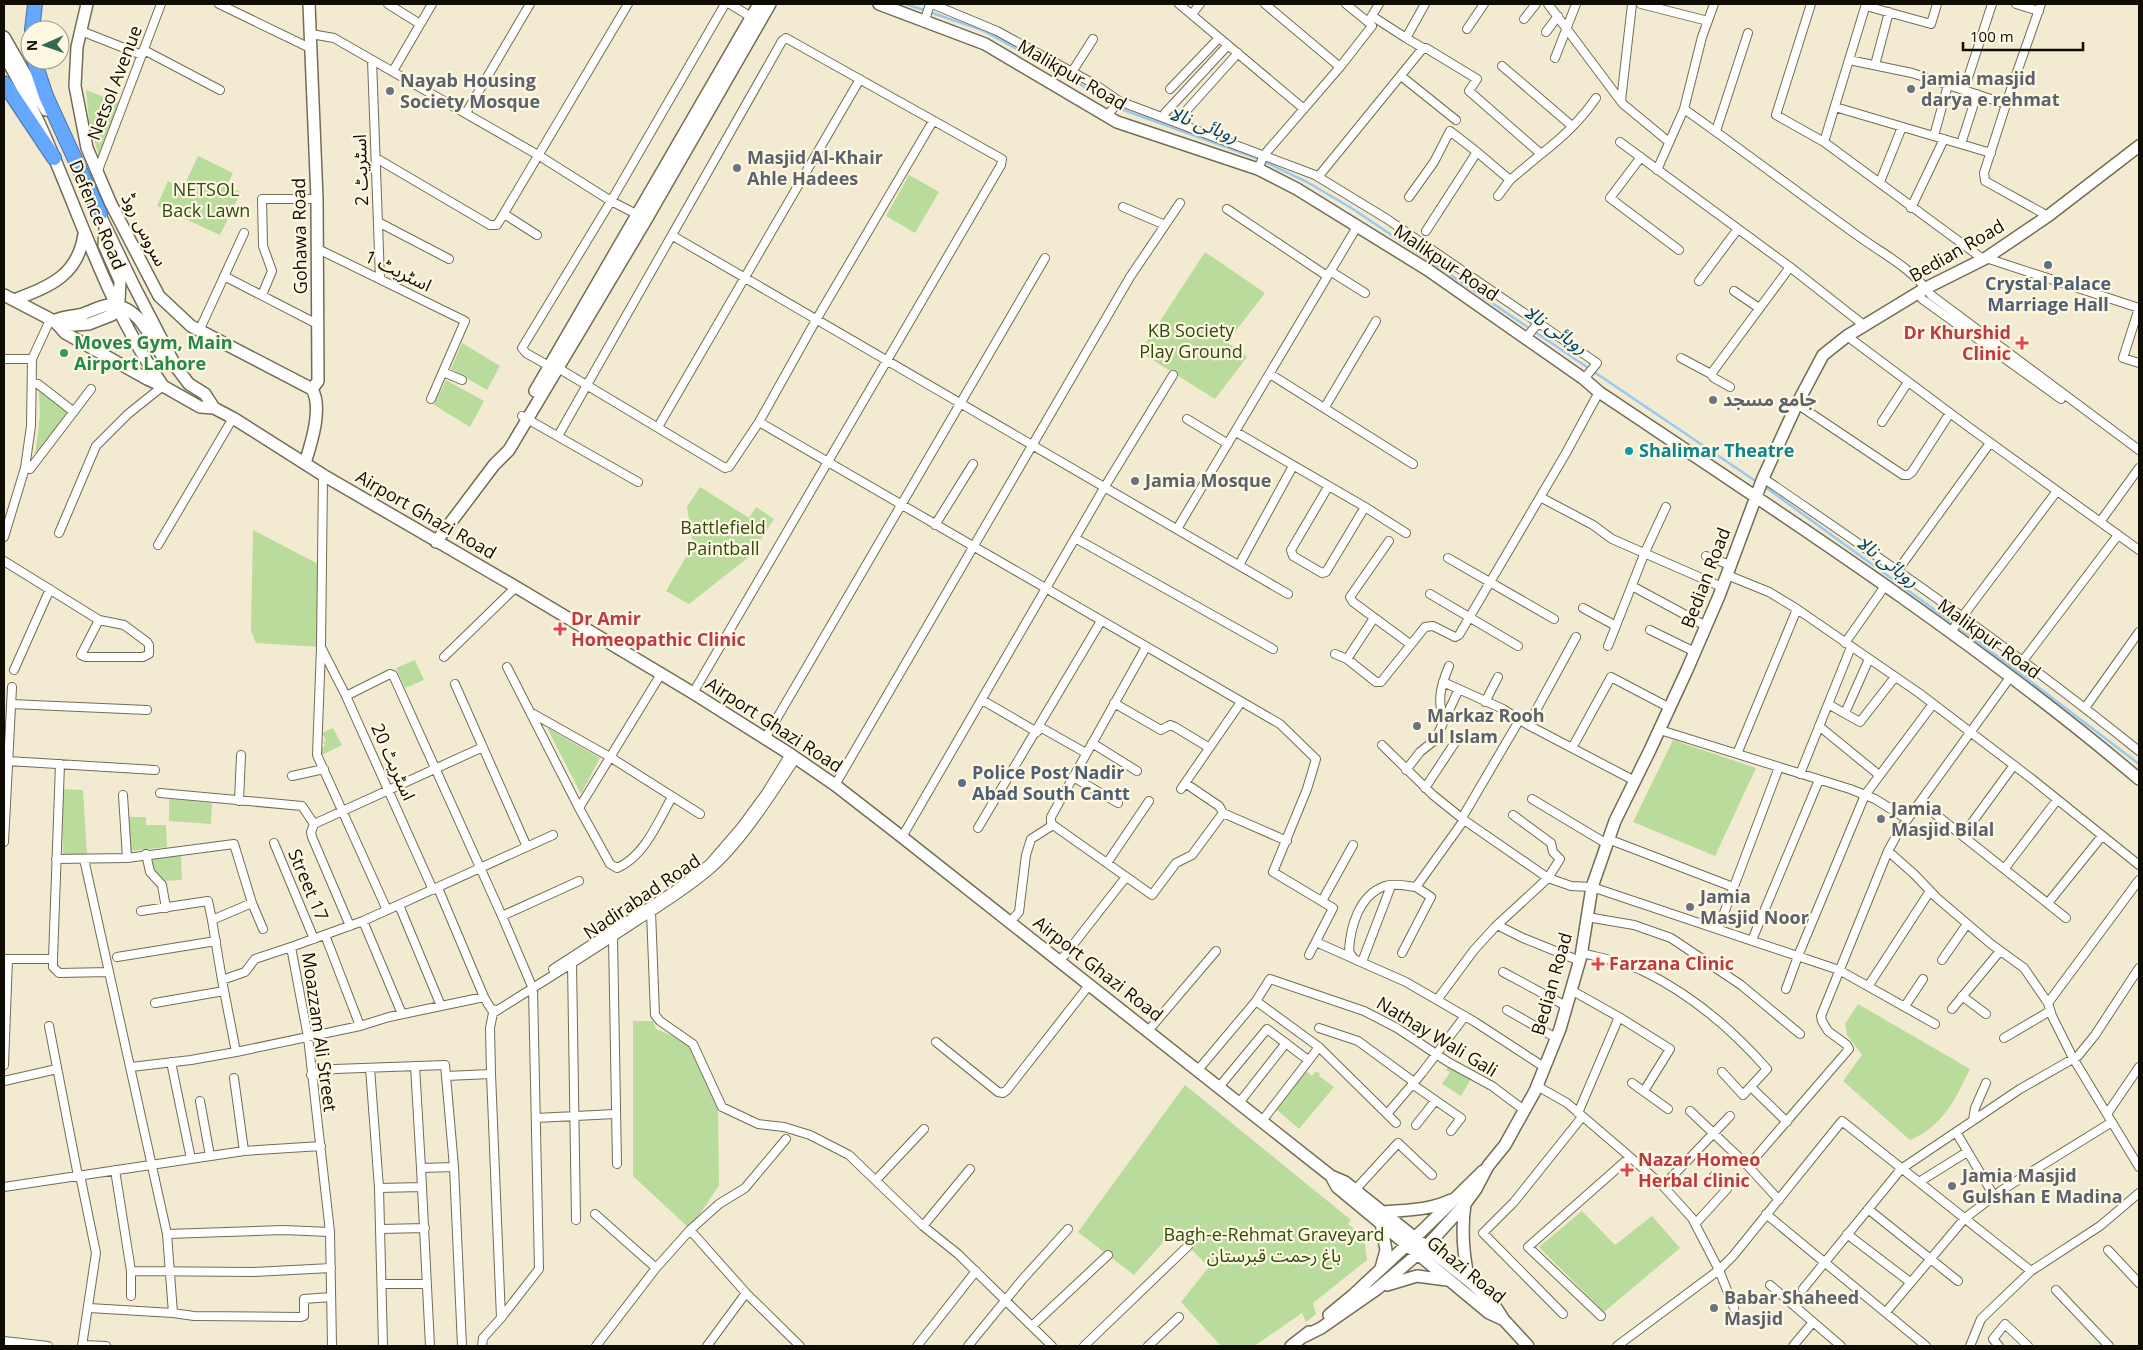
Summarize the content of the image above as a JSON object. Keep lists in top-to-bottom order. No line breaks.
{"streets":{"main road":["Malikpur Road","Defence Road","سروس روڈ","Gohawa Road","Bedian Road","Airport Ghazi Road","Ghazi Road"],"street":["Netsol Avenue","اسٹریٹ 2","اسٹریٹ 1","اسٹریٹ 20","Street 17","Nadirabad Road","Moazzam Ali Street","Nathay Wali Gali"]},"crossings":[["Malikpur Road","Bedian Road"],["Netsol Avenue","سروس روڈ"],["اسٹریٹ 2","اسٹریٹ 1"],["Defence Road","Airport Ghazi Road"],["سروس روڈ","Gohawa Road"],["Gohawa Road","اسٹریٹ 1"],["Gohawa Road","Airport Ghazi Road"],["Bedian Road","Nathay Wali Gali"],["Bedian Road","Ghazi Road"],["Airport Ghazi Road","Nadirabad Road"],["Airport Ghazi Road","Ghazi Road"],["اسٹریٹ 20","Nadirabad Road"],["اسٹریٹ 20","Moazzam Ali Street"],["Street 17","Moazzam Ali Street"]],"water":["روہائی نالا"],"parks":["NETSOL Back Lawn","KB Society Play Ground","Battlefield Paintball","Bagh-e-Rehmat Graveyard باغ رحمت قبرستان"],"places":{"other":["jamia masjid darya e rehmat","Nayab Housing Society Mosque","Masjid Al-Khair Ahle Hadees","Crystal Palace Marriage Hall","Moves Gym, Main Airport Lahore","جامع مسجد","Shalimar Theatre","Jamia Mosque","Markaz Rooh ul Islam","Police Post Nadir Abad South Cantt","Jamia Masjid Bilal","Jamia Masjid Noor","Jamia Masjid Gulshan E Madina","Babar Shaheed Masjid"],"health":["Dr Khurshid Clinic","Dr Amir Homeopathic Clinic","Farzana Clinic","Nazar Homeo Herbal clinic"]},"scale_bar":"100 m","north":"left"}
